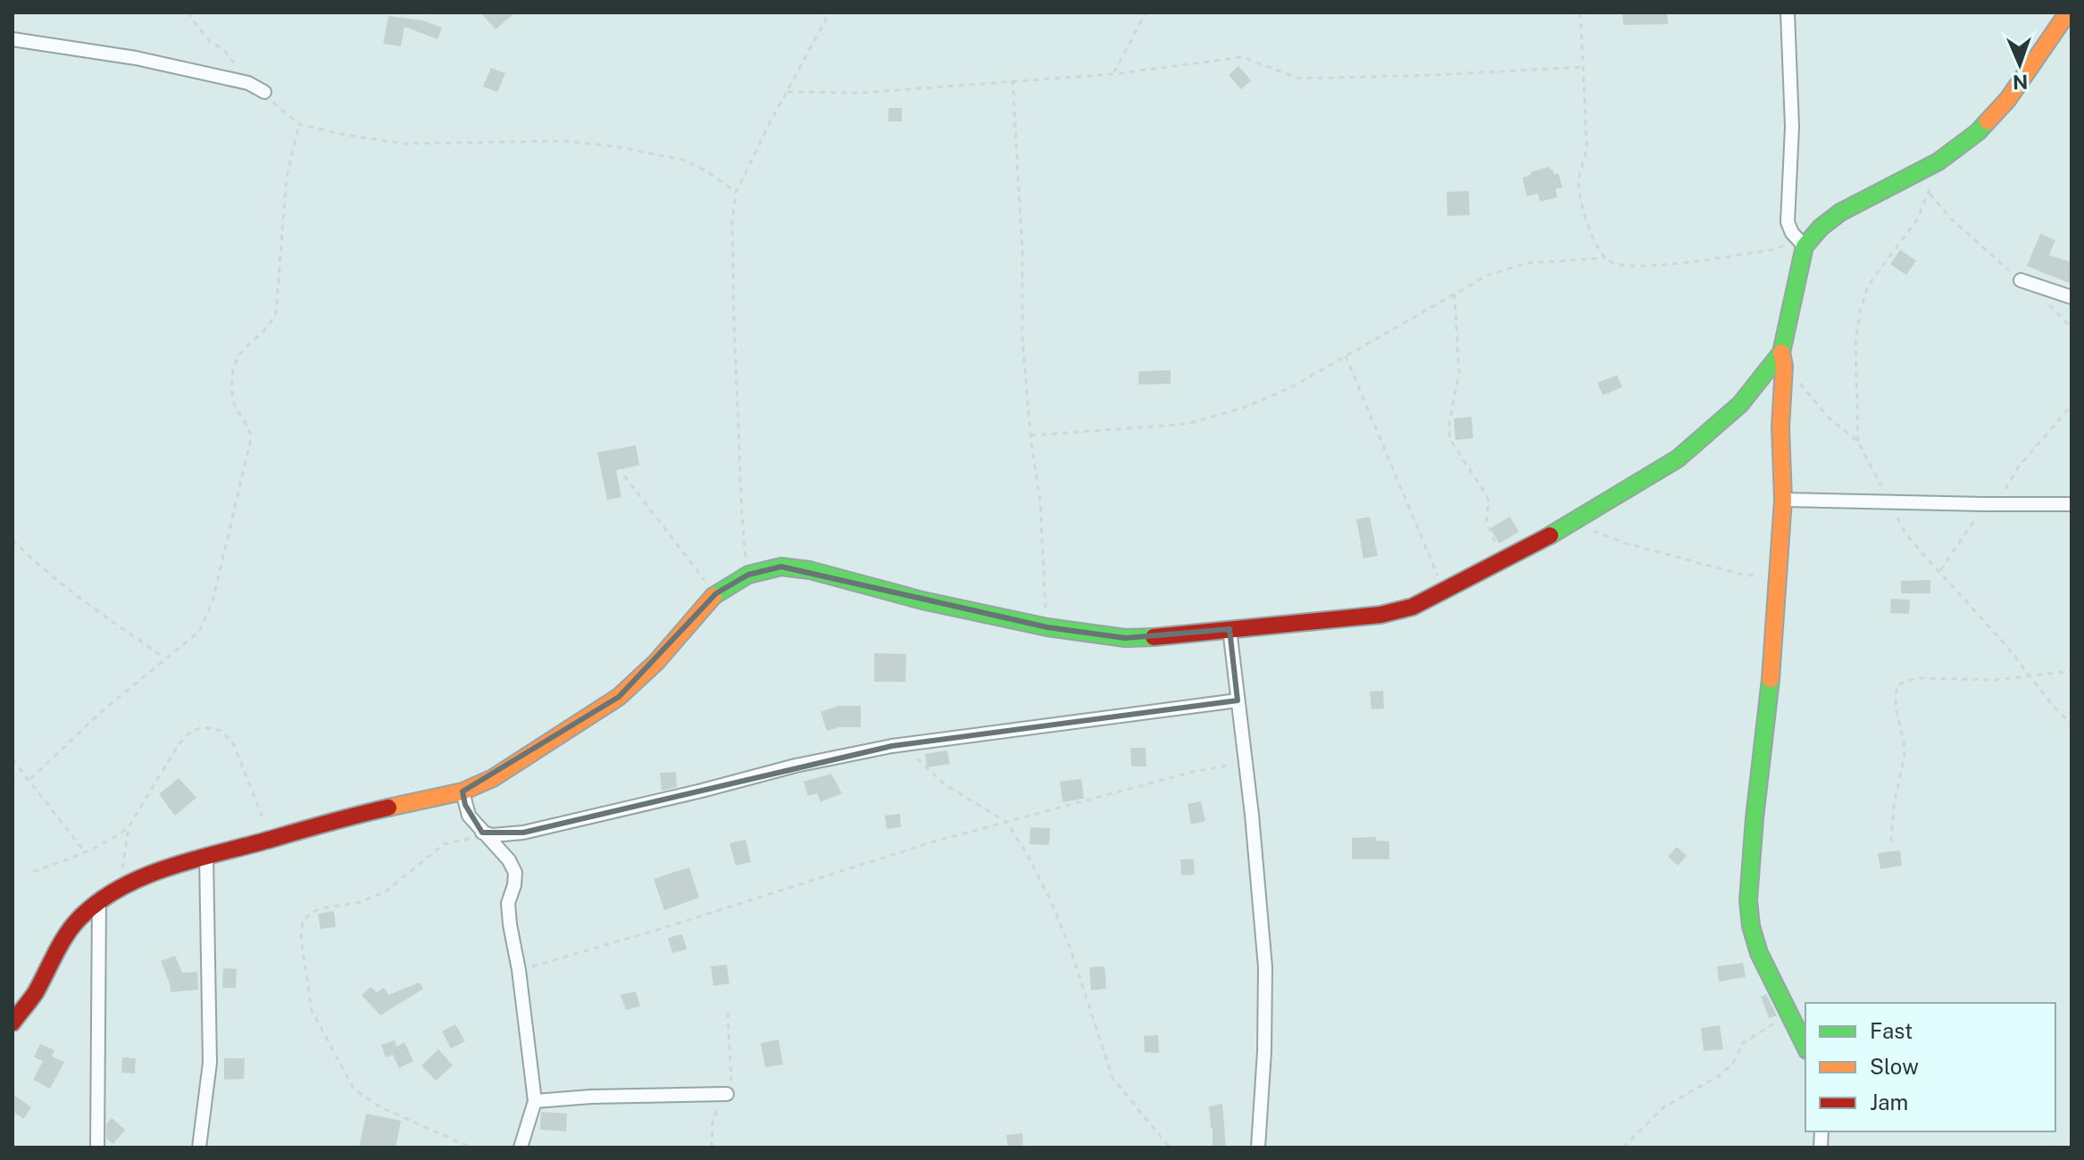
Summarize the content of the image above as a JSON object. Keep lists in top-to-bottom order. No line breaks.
{"legend":["Fast","Slow","Jam"],"north":"bottom"}
